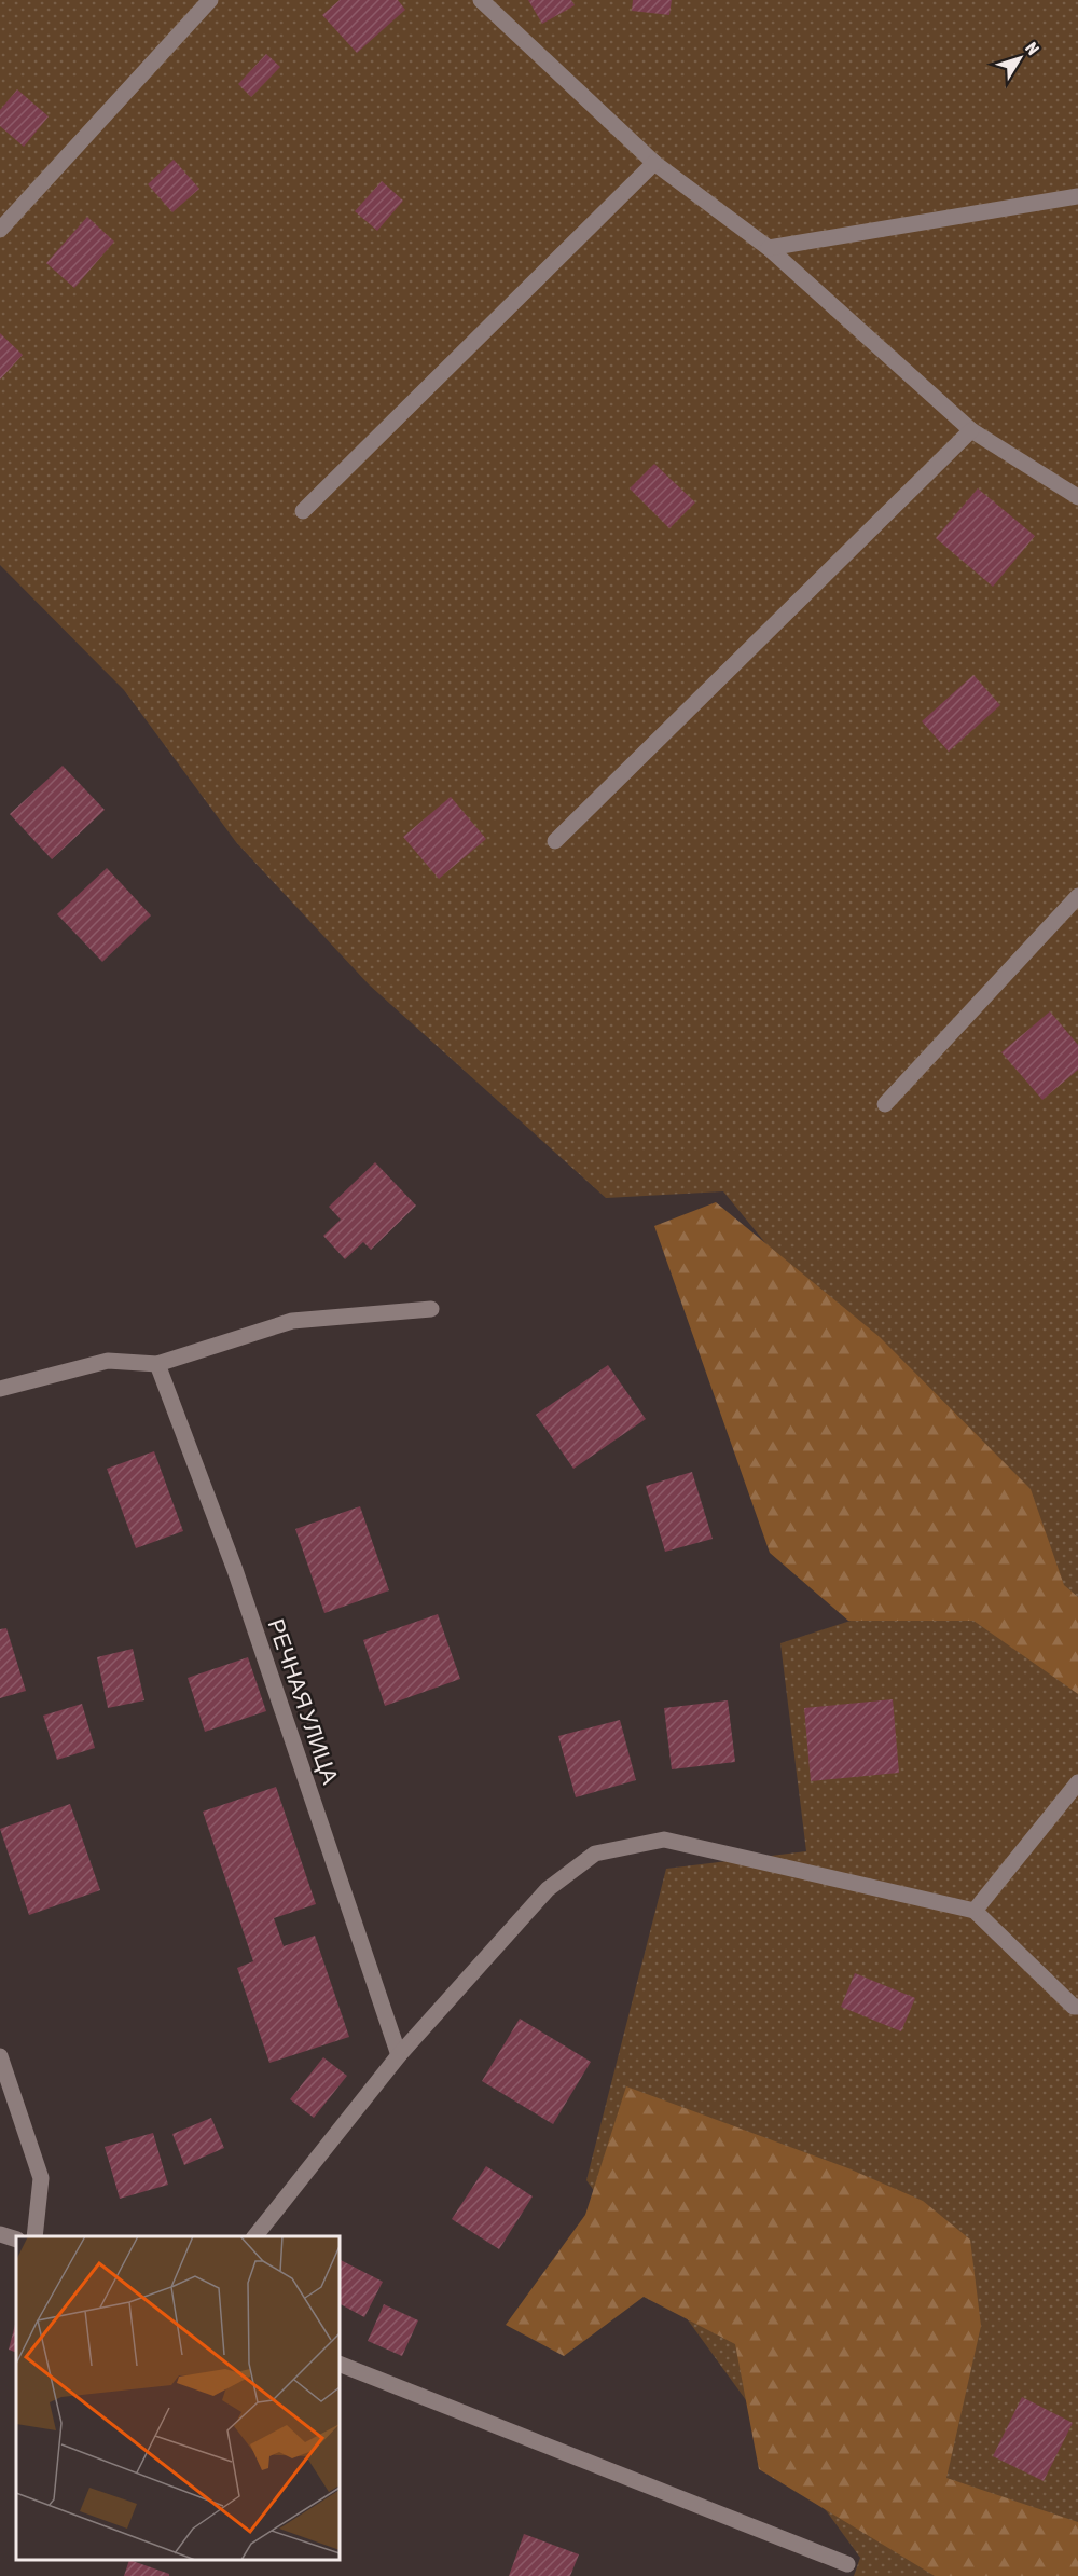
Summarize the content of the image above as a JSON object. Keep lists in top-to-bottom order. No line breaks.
{"streets":{"street":["РЕЧНАЯ УЛИЦА"]},"north":"top right"}
